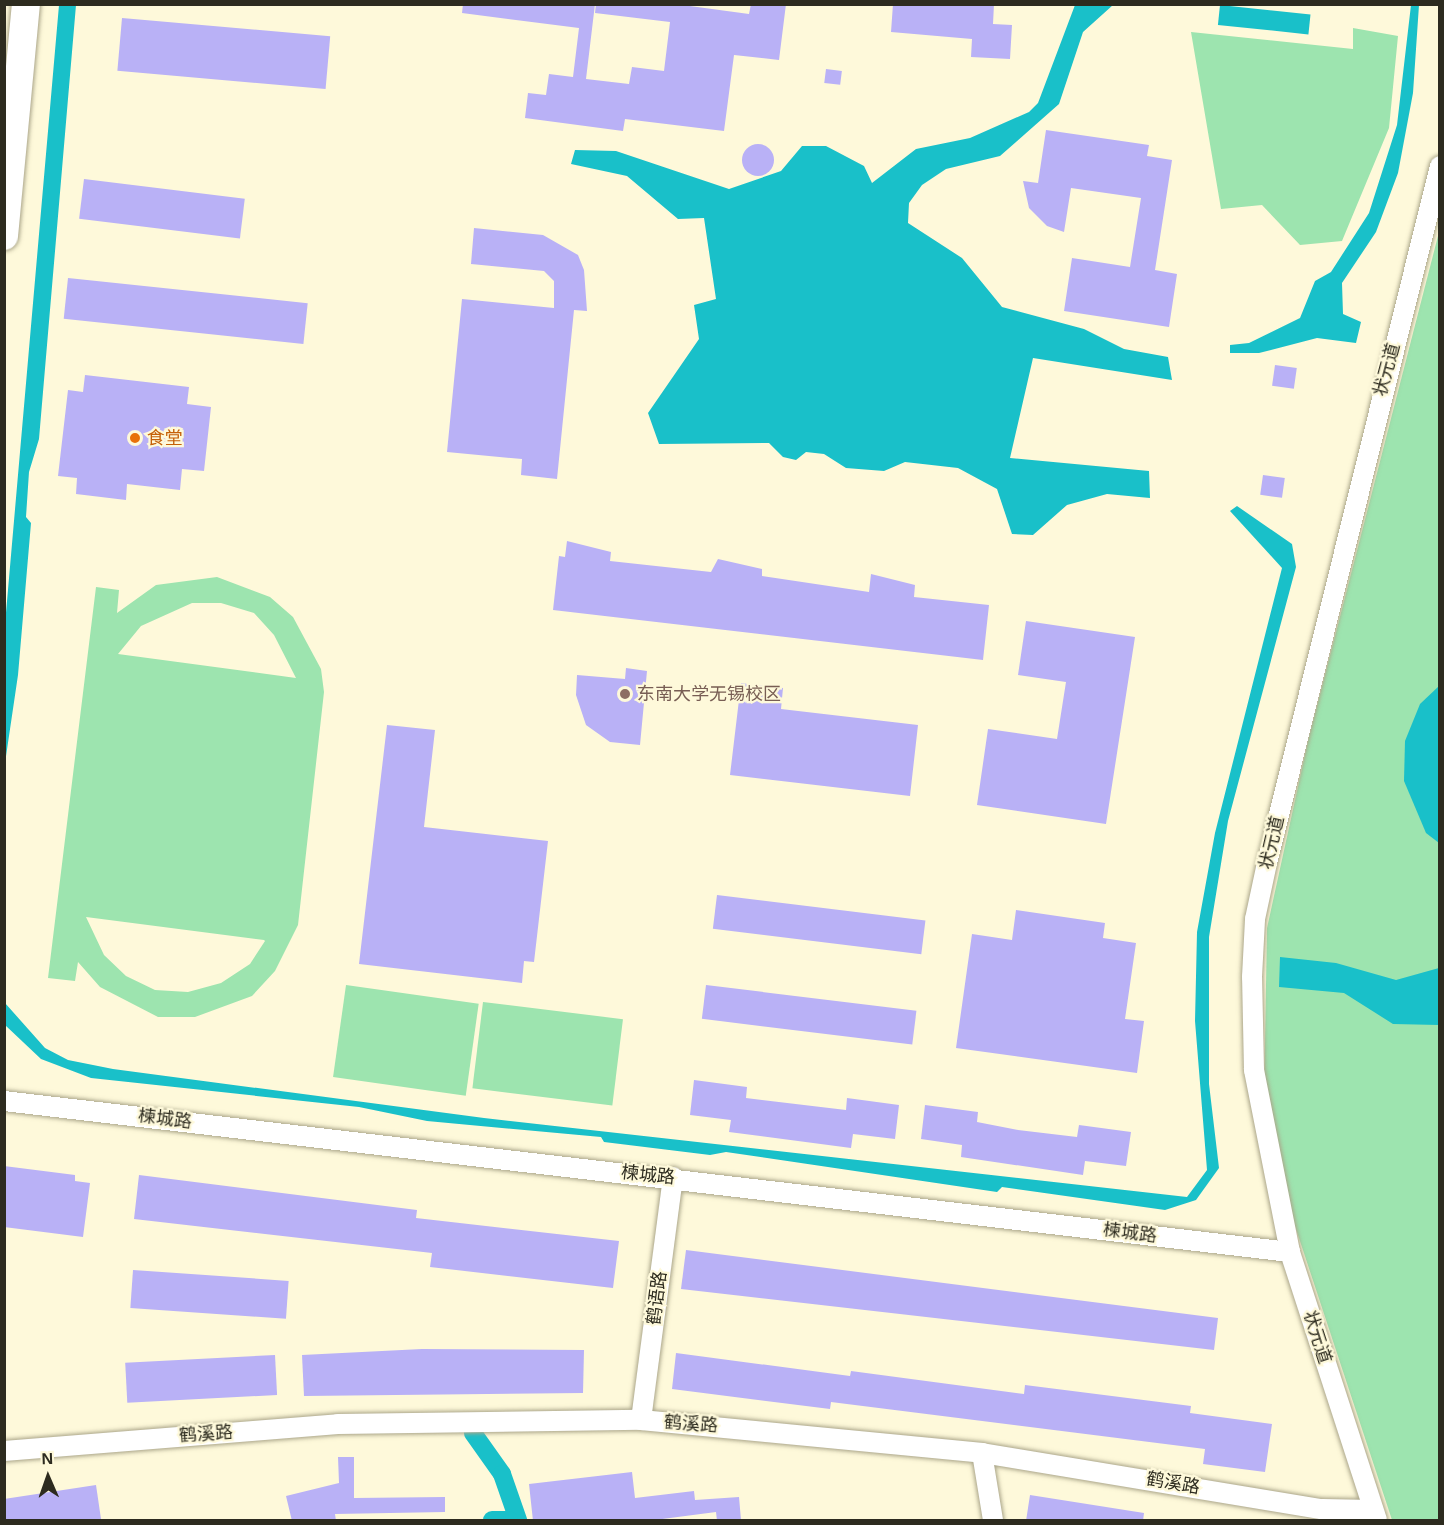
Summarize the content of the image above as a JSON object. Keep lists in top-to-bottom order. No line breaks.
{"streets":{"street":["状元道","楝城路","鹤语路","鹤溪路"]},"crossings":[["状元道","楝城路"],["状元道","鹤溪路"],["楝城路","鹤语路"],["鹤语路","鹤溪路"]],"places":["食堂","东南大学无锡校区"],"north":"top"}
